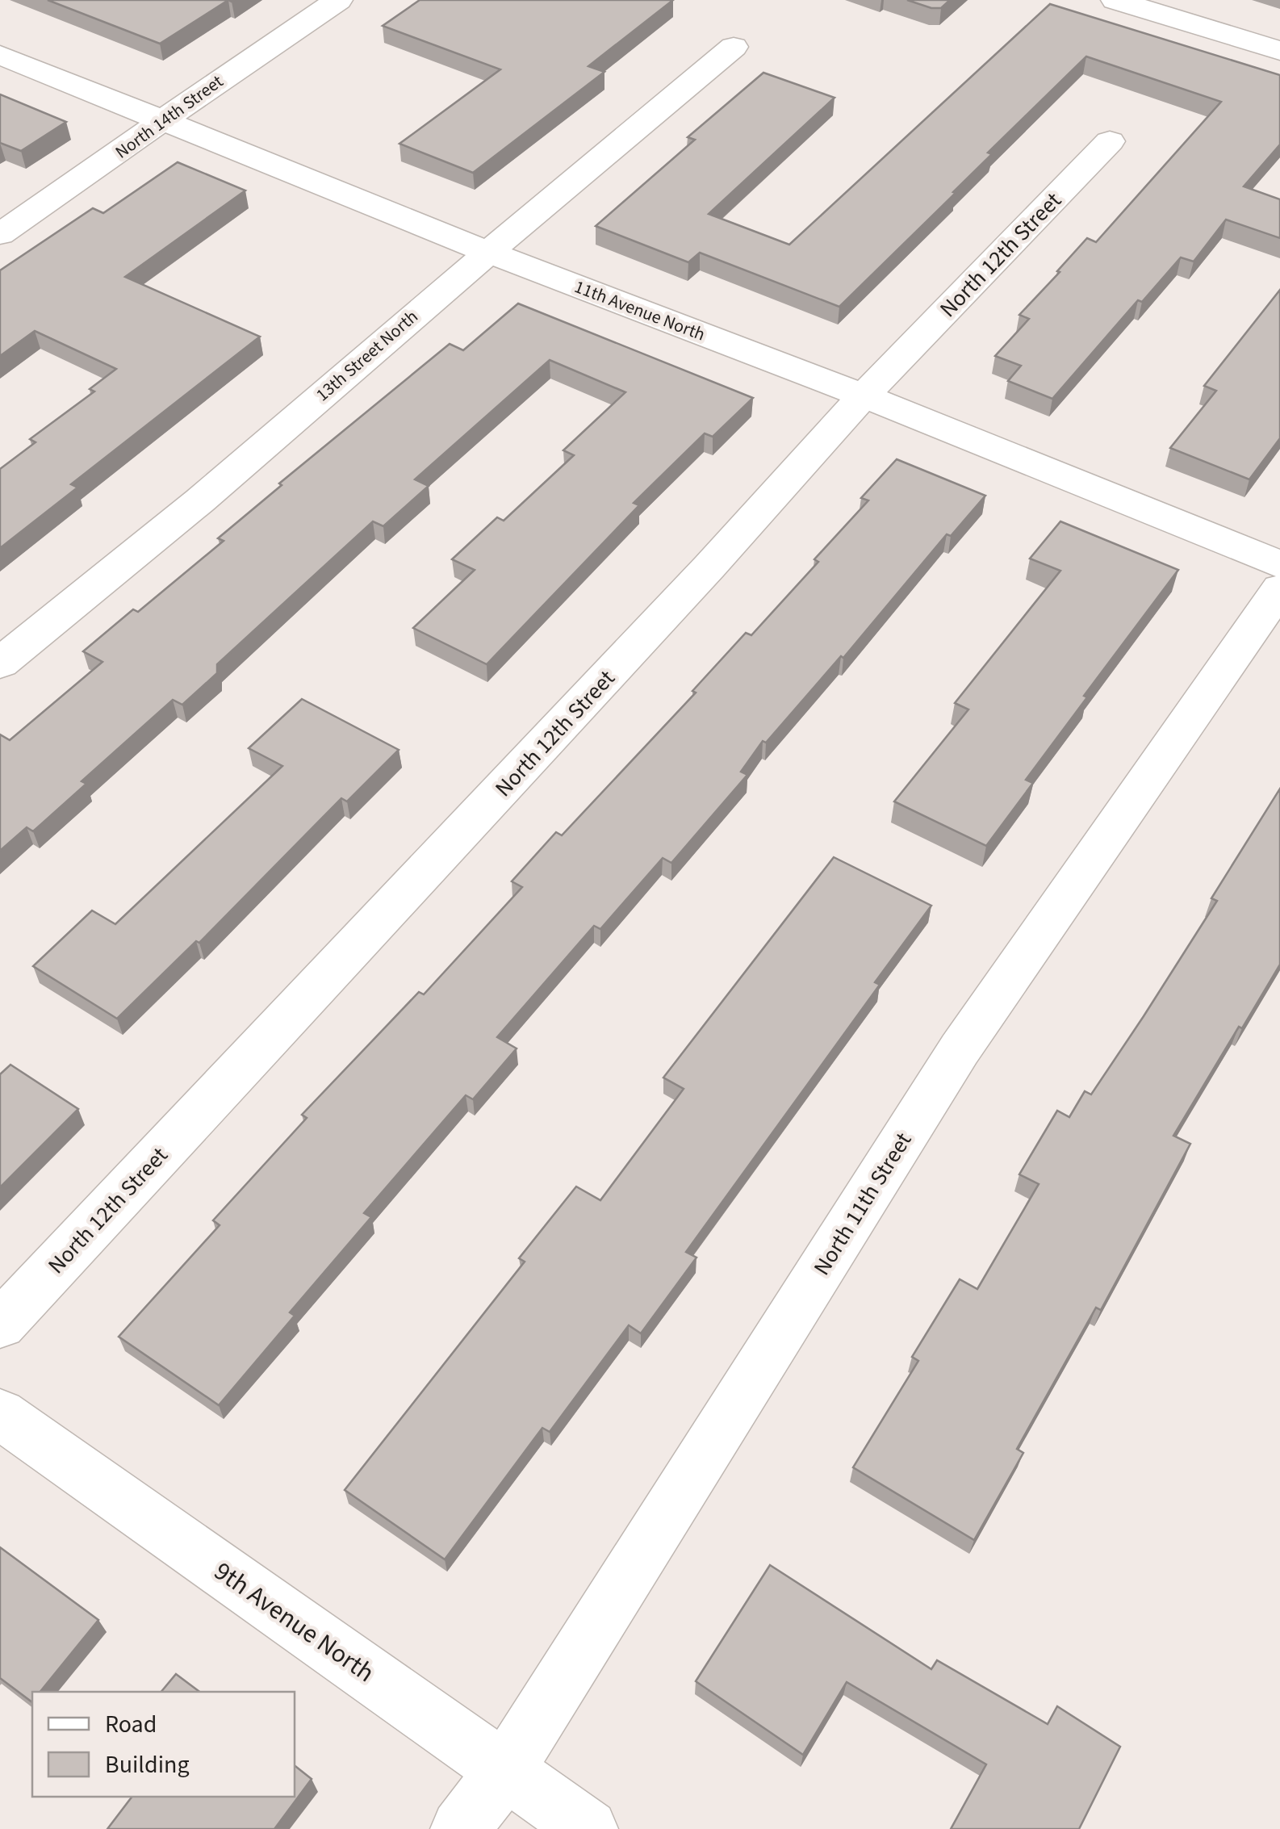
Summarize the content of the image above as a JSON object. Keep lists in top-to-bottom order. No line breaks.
{"streets":{"street":["North 14th Street","North 12th Street","11th Avenue North","13th Street North","North 11th Street","9th Avenue North"]},"crossings":[["North 14th Street","11th Avenue North"],["North 12th Street","11th Avenue North"],["11th Avenue North","13th Street North"],["North 11th Street","9th Avenue North"]],"legend":["Road","Building"]}
